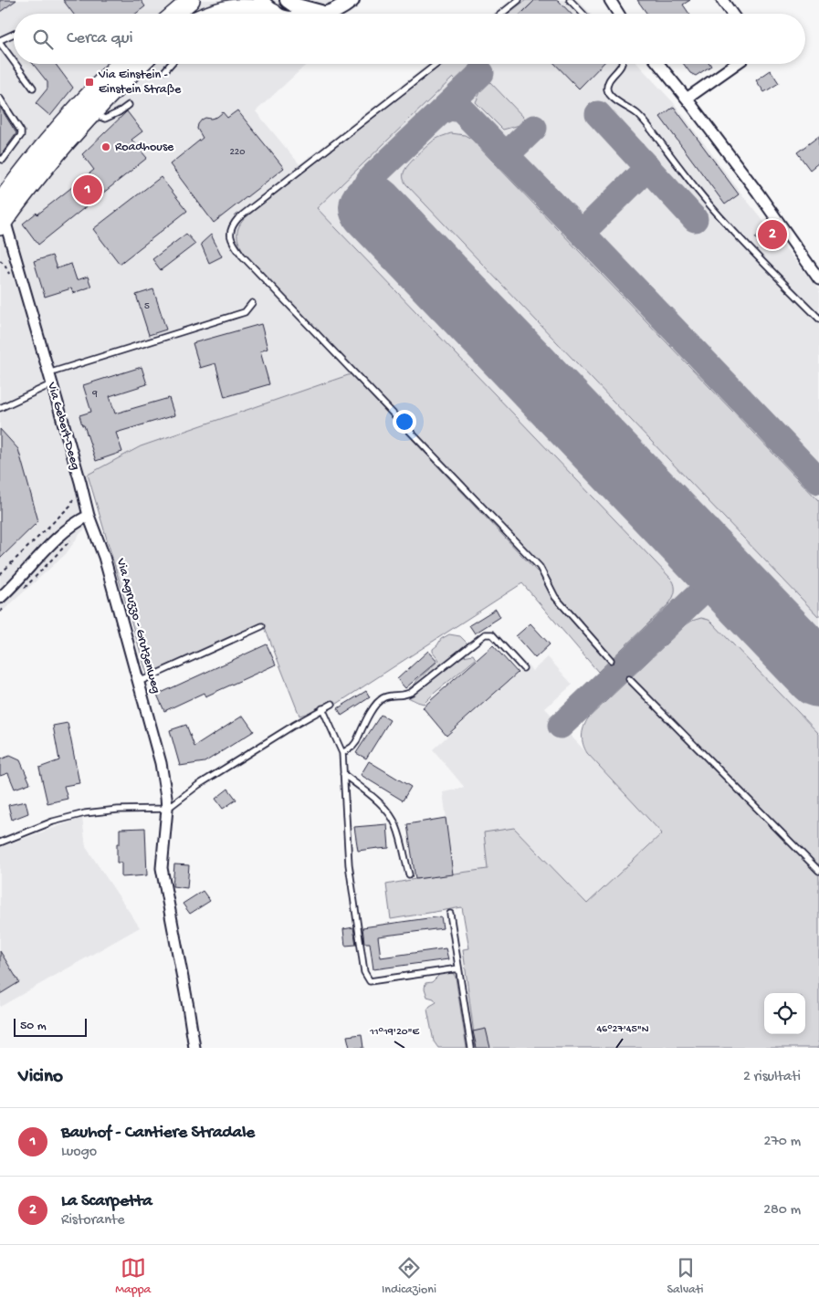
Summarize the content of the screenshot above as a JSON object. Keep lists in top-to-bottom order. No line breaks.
{"streets":{"street":["Via Agruzzo - Grutzenweg"]},"places":{"transit":["Via Einstein - Einstein Straße"],"other":["Roadhouse"]},"house_numbers":["220","5","9"],"scale_bar":"50 m","page":{"search":"Cerca qui","pins":["1","2"],"scale":"50 m","heading":["Vicino","2 risultati"],"list":[{"mark":"1","name":"Bauhof - Cantiere Stradale","note":"Luogo","value":"270 m"},{"mark":"2","name":"La Scarpetta","note":"Ristorante","value":"280 m"}],"nav":["Mappa","Indicazioni","Salvati"]},"coordinates":["46°27'45\"N","11°19'20\"E"]}
